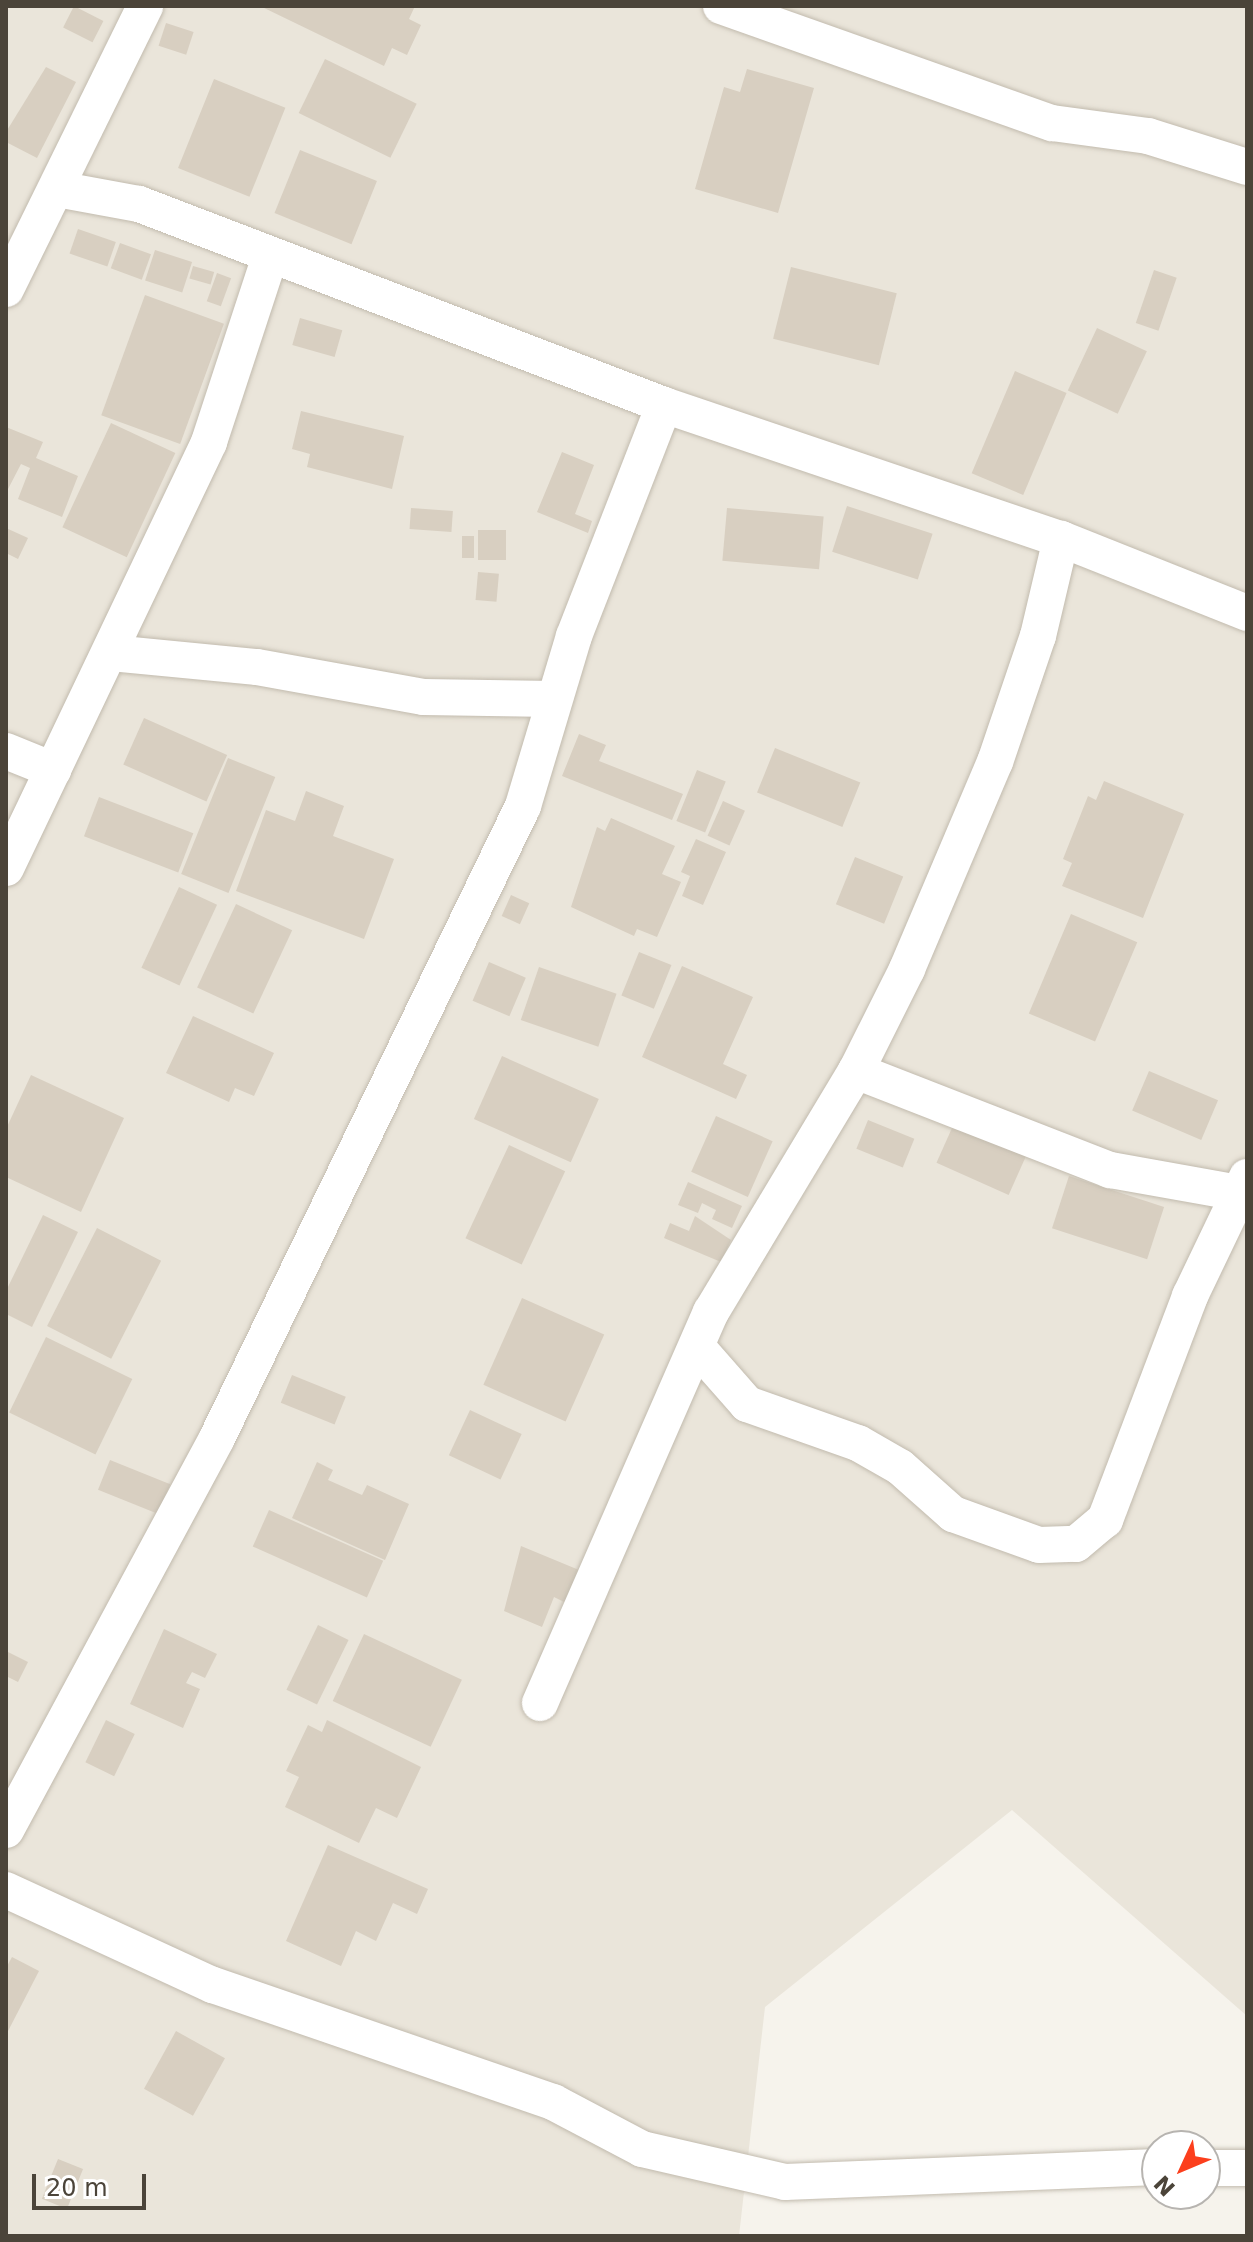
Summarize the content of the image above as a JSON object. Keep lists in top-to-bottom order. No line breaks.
{"scale_bar":"20 m","north":"bottom left"}
